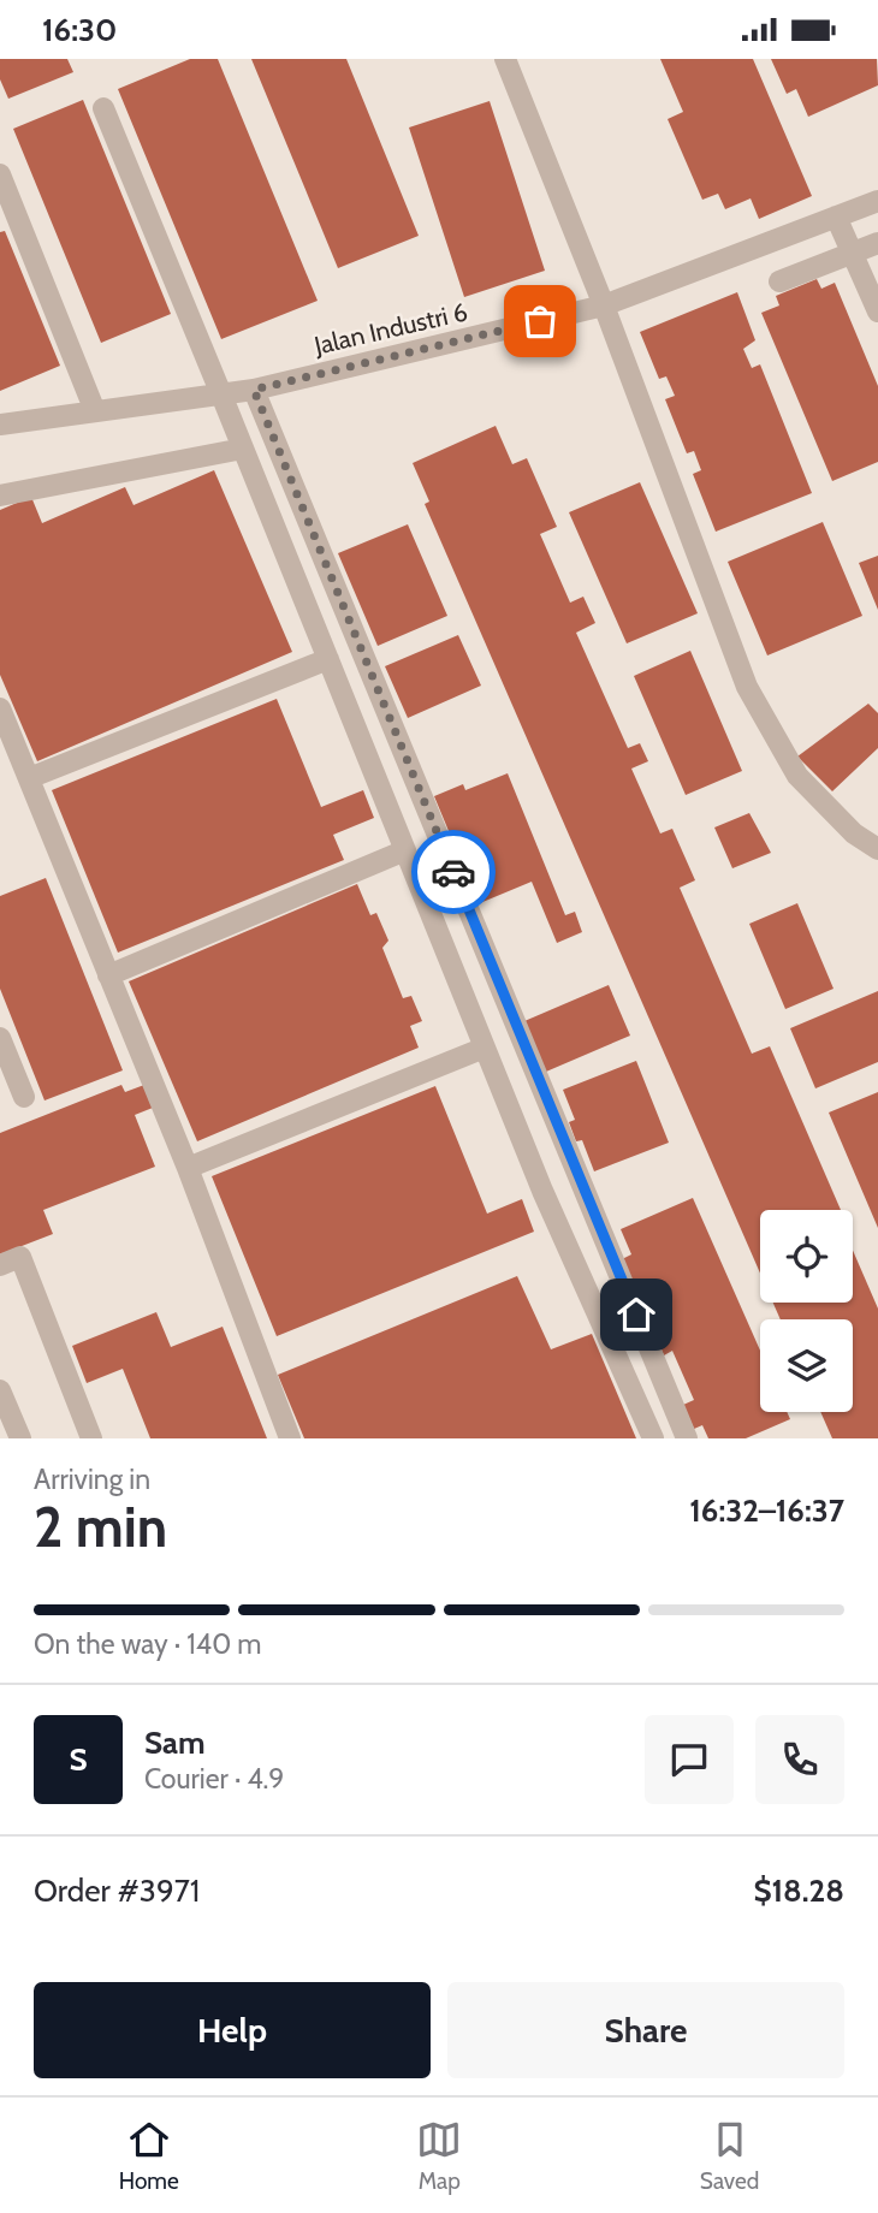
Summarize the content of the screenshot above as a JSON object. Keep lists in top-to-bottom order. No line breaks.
{"streets":{"street":["Jalan Industri 6"]},"page":{"status":"16:30","heading":["2 min","Arriving in","16:32–16:37"],"panel":["Sam","Courier · 4.9","Order #3971","$18.28"],"bar":"On the way · 140 m","round":"S","buttons":["Help","Share"],"tabs":["Home","Map","Saved"]}}
